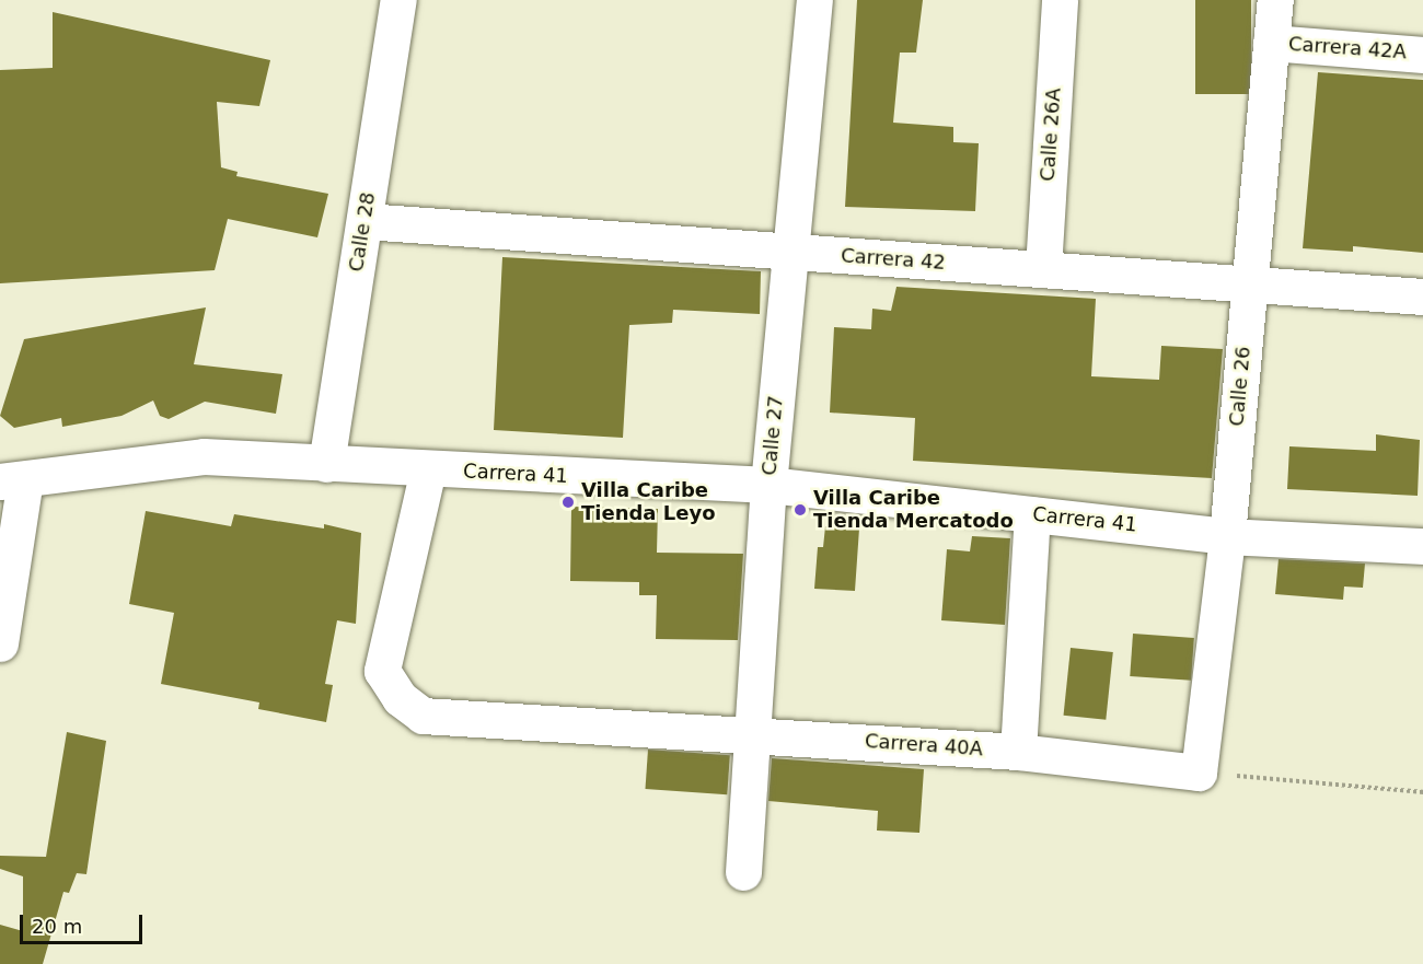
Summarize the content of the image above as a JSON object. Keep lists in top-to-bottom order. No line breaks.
{"streets":{"street":["Carrera 42A","Calle 26A","Calle 28","Carrera 42","Calle 26","Calle 27","Carrera 41","Carrera 40A"]},"crossings":[["Carrera 42A","Calle 26"],["Calle 26A","Carrera 42"],["Calle 28","Carrera 42"],["Calle 28","Carrera 41"],["Carrera 42","Calle 26"],["Carrera 42","Calle 27"],["Calle 26","Carrera 41"],["Calle 26","Carrera 40A"],["Calle 27","Carrera 41"],["Calle 27","Carrera 40A"],["Carrera 41","Carrera 40A"]],"places":["Villa Caribe Tienda Leyo","Villa Caribe Tienda Mercatodo"],"scale_bar":"20 m"}
